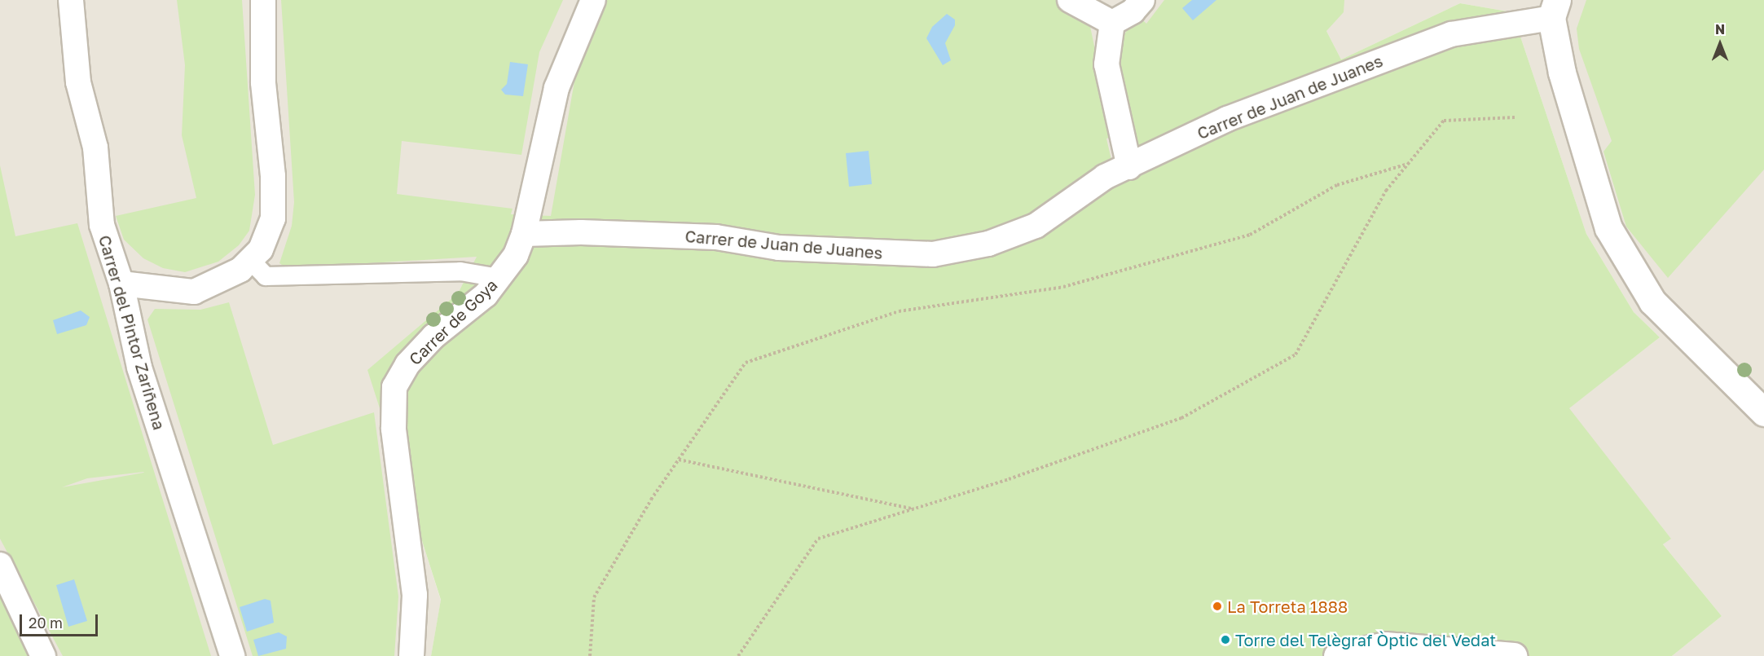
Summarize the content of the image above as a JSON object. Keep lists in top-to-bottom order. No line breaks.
{"streets":{"street":["Carrer de Juan de Juanes","Carrer de Goya","Carrer del Pintor Zariñena"]},"crossings":[["Carrer de Juan de Juanes","Carrer de Goya"]],"places":["La Torreta 1888","Torre del Telègraf Òptic del Vedat"],"scale_bar":"20 m","north":"top"}
